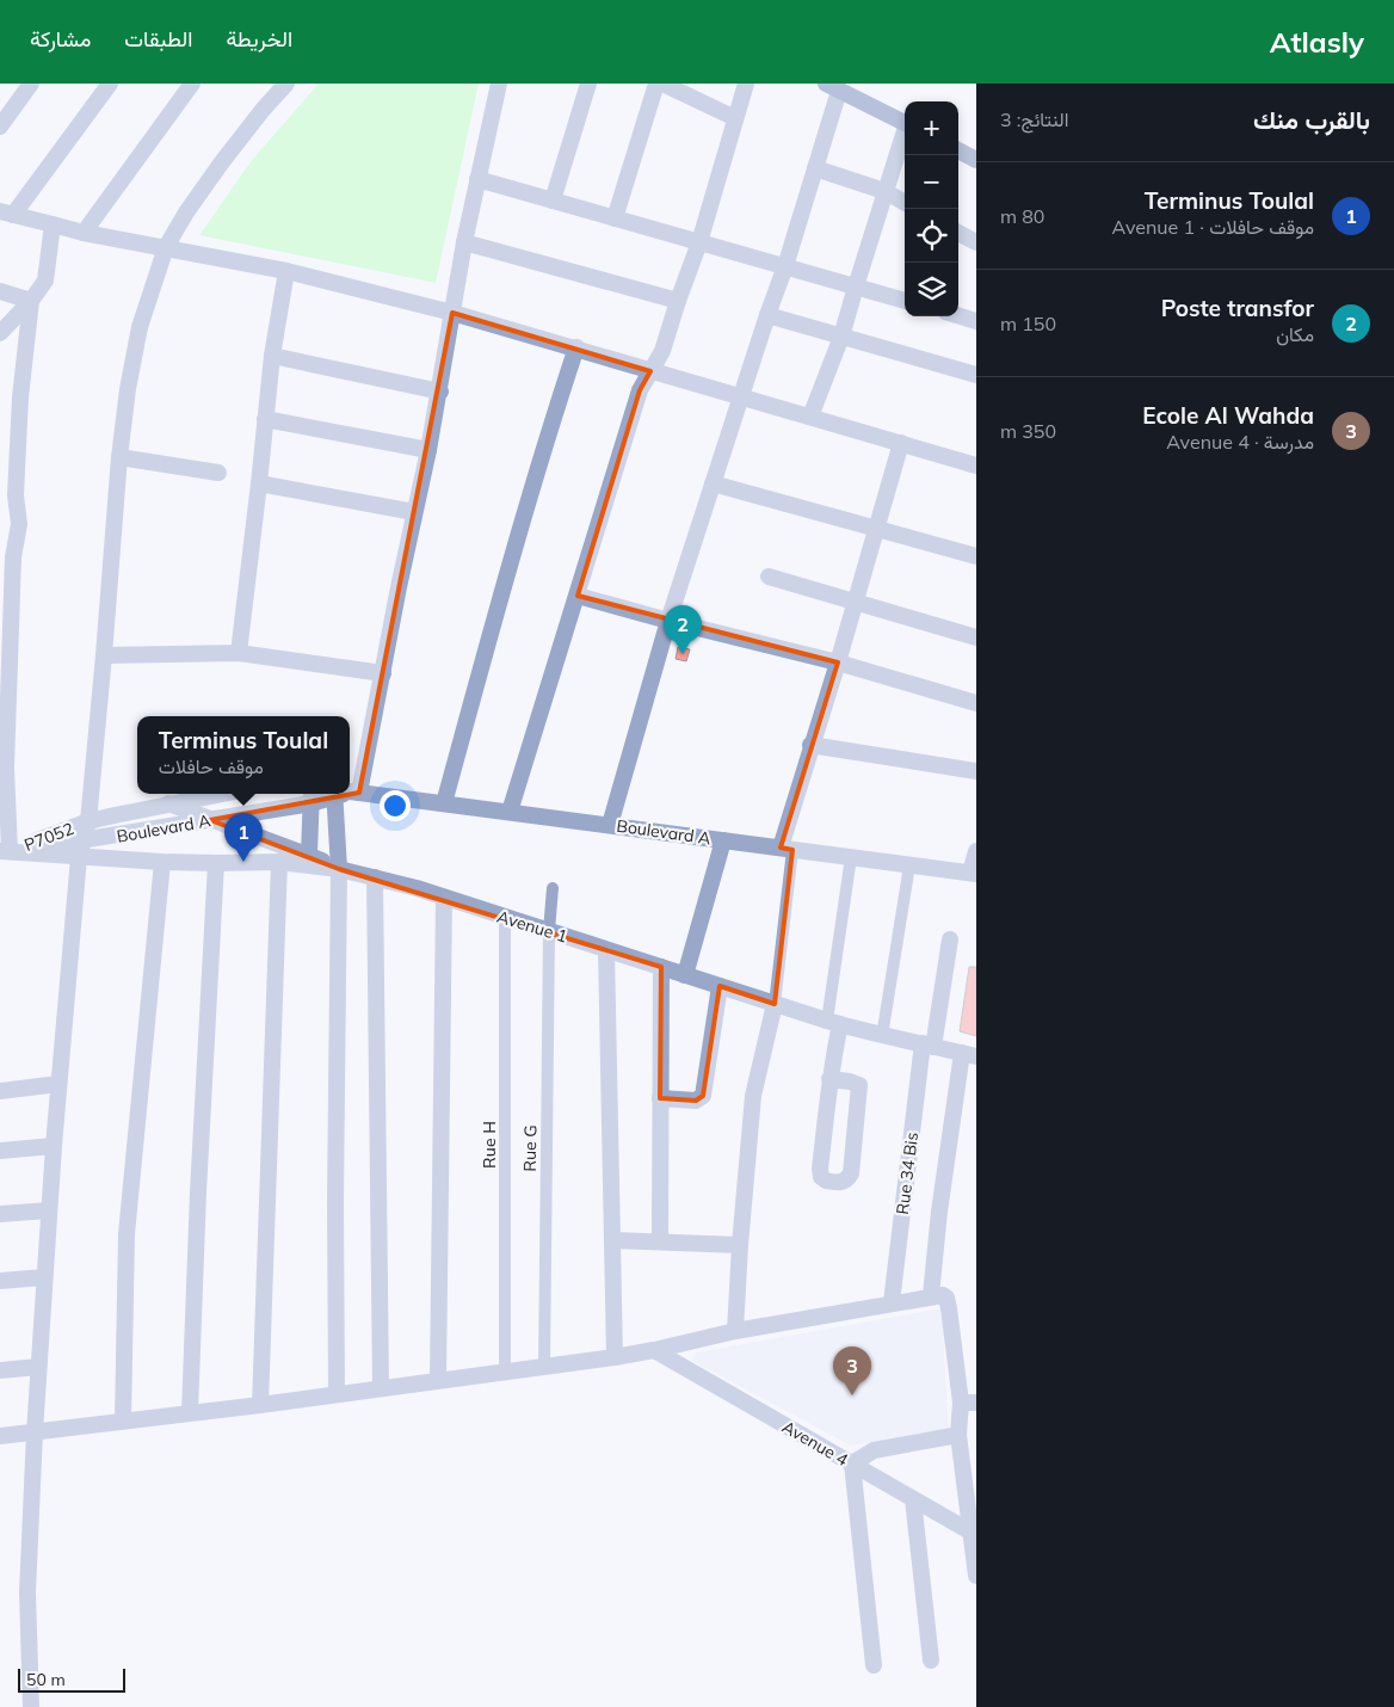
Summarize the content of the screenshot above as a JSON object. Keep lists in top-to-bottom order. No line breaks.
{"streets":{"street":["Boulevard A","P7052","Avenue 1","Rue H","Rue G","Rue 34 Bis","Avenue 4"]},"crossings":[["Boulevard A","P7052"],["Boulevard A","Avenue 1"],["Avenue 1","Rue H"],["Avenue 1","Rue G"],["Avenue 1","Rue 34 Bis"]],"scale_bar":"50 m","page":{"header":"Atlasly","nav":["الخريطة","الطبقات","مشاركة"],"heading":["بالقرب منك","النتائج: 3"],"map_buttons":["+","−"],"list":[{"mark":"1","name":"Terminus Toulal","note":"موقف حافلات · Avenue 1","value":"80 m"},{"mark":"2","name":"Poste transfor","note":"مكان","value":"150 m"},{"mark":"3","name":"Ecole Al Wahda","note":"مدرسة · Avenue 4","value":"350 m"}],"pins":["2","1","3"],"popup":["Terminus Toulal","موقف حافلات"],"scale":"50 m"}}
